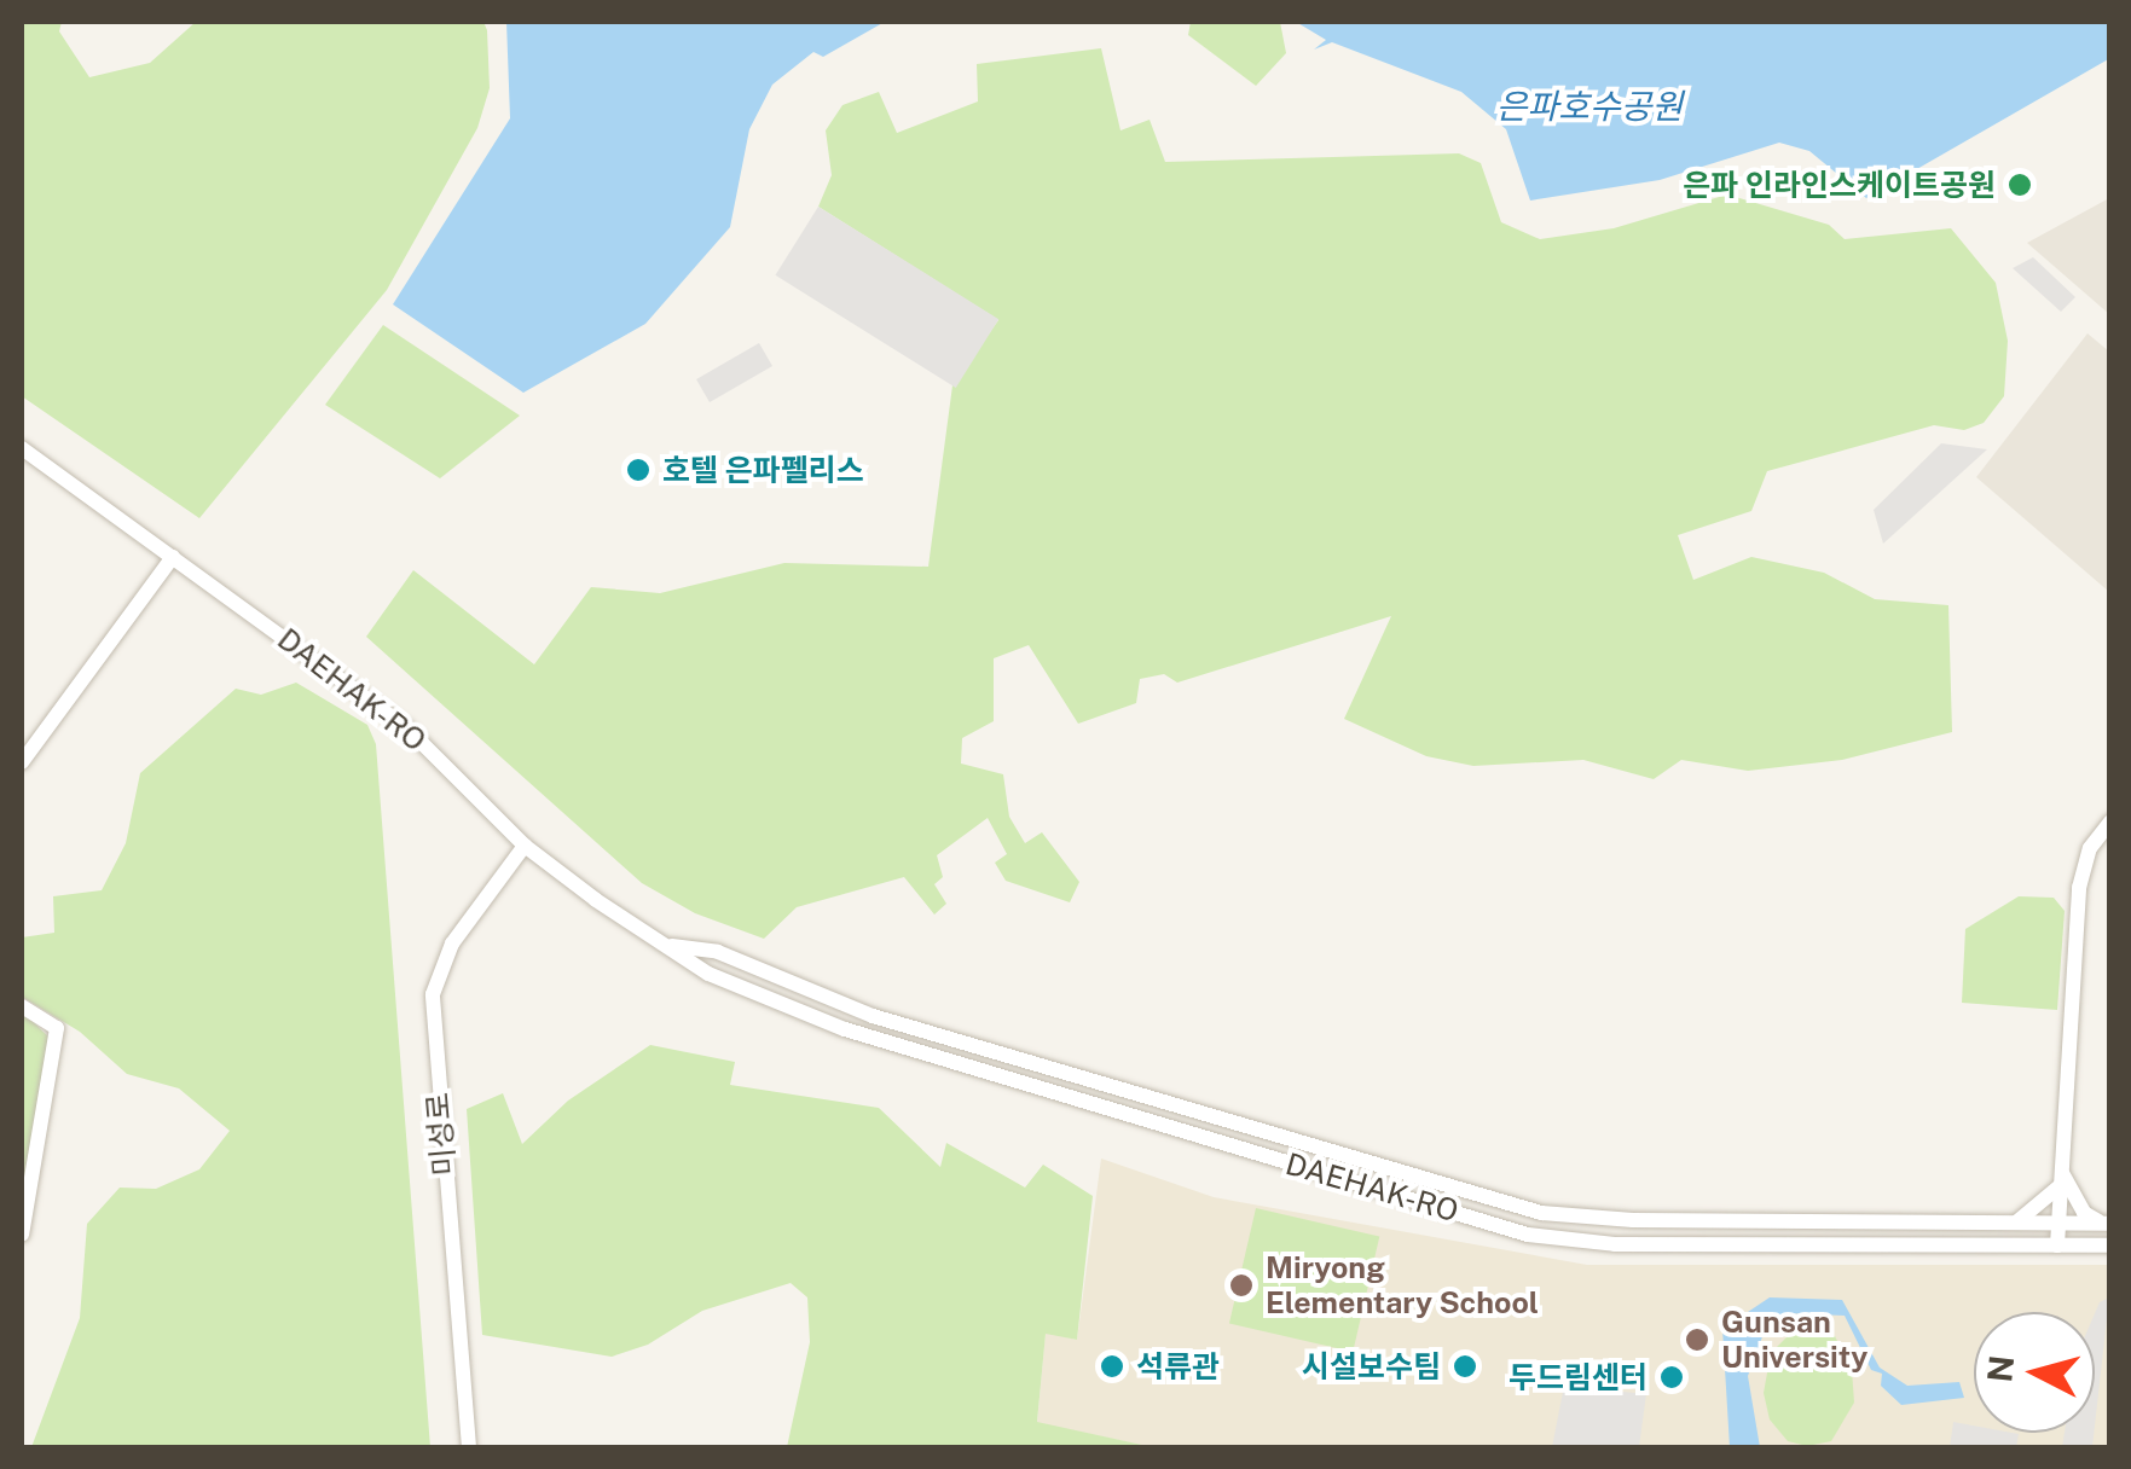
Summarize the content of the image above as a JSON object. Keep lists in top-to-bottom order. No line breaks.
{"streets":{"street":["DAEHAK-RO","미성로"]},"crossings":[["DAEHAK-RO","미성로"]],"water":["은파호수공원"],"places":["은파 인라인스케이트공원","호텔 은파펠리스","Miryong Elementary School","Gunsan University","석류관","시설보수팀","두드림센터"],"north":"left"}
